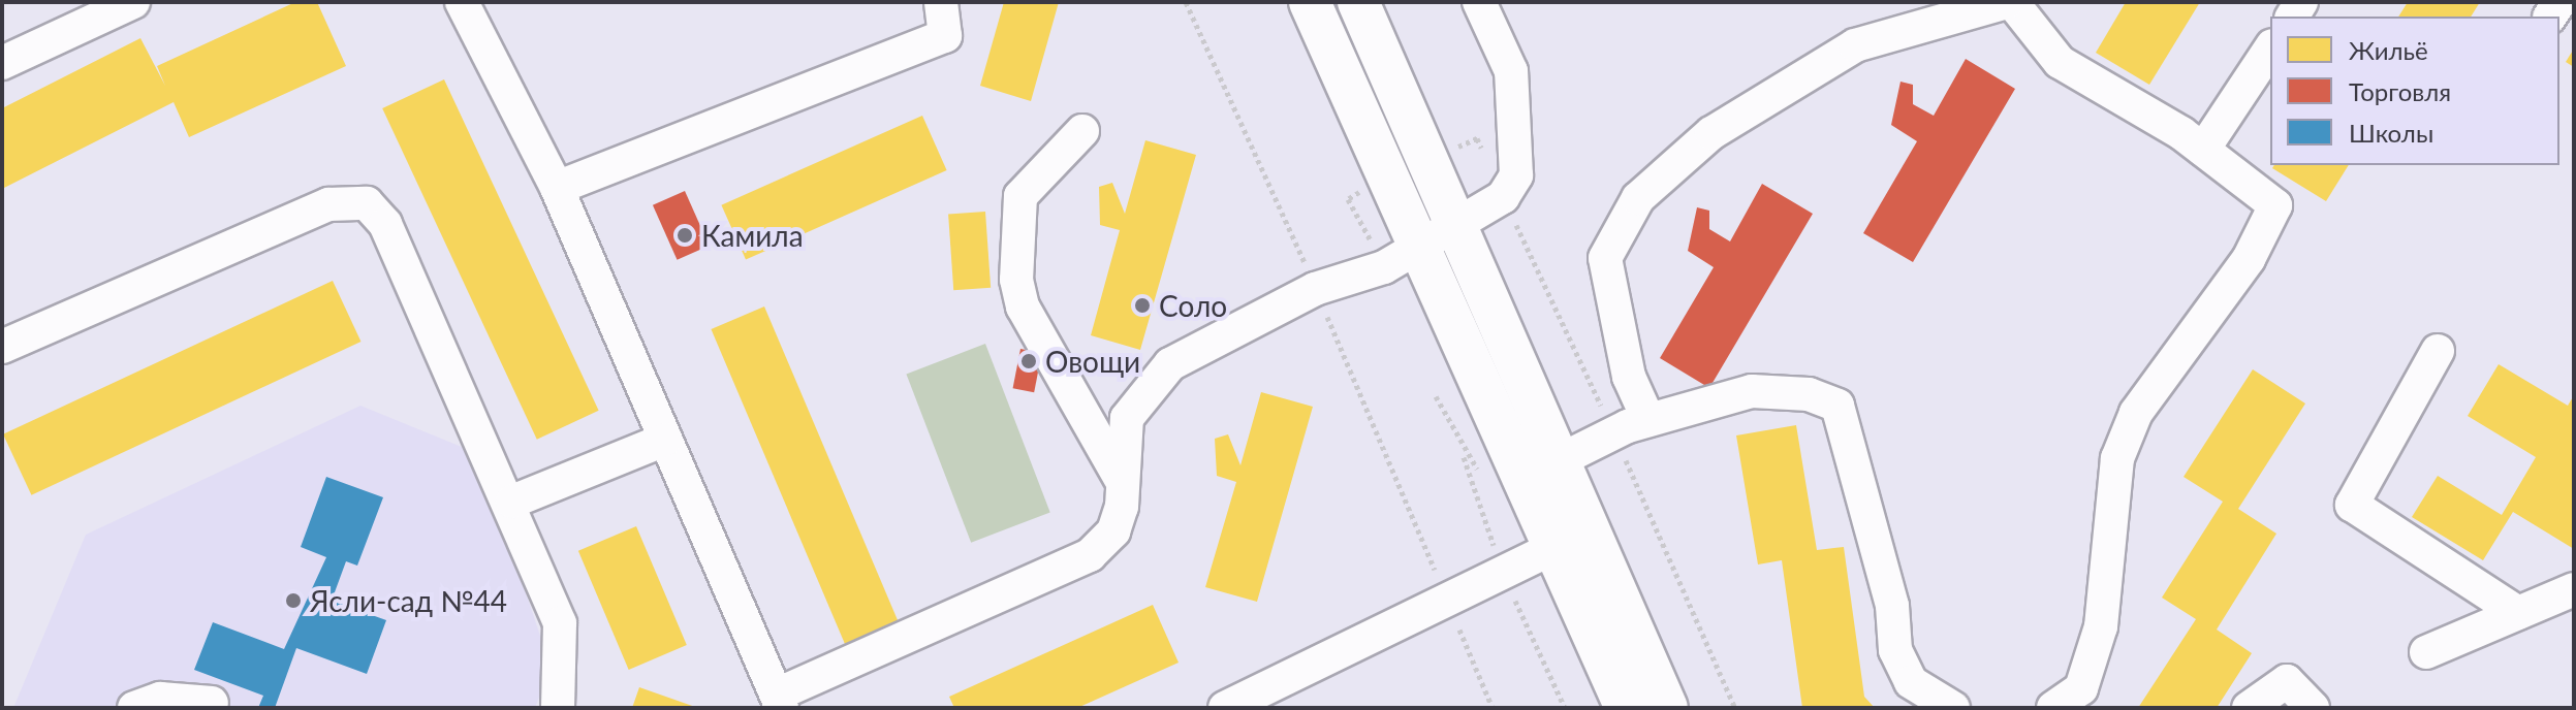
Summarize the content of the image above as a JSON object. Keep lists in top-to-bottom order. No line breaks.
{"places":["Камила","Соло","Овощи","Ясли-сад №44"],"legend":["Жильё","Торговля","Школы"]}
